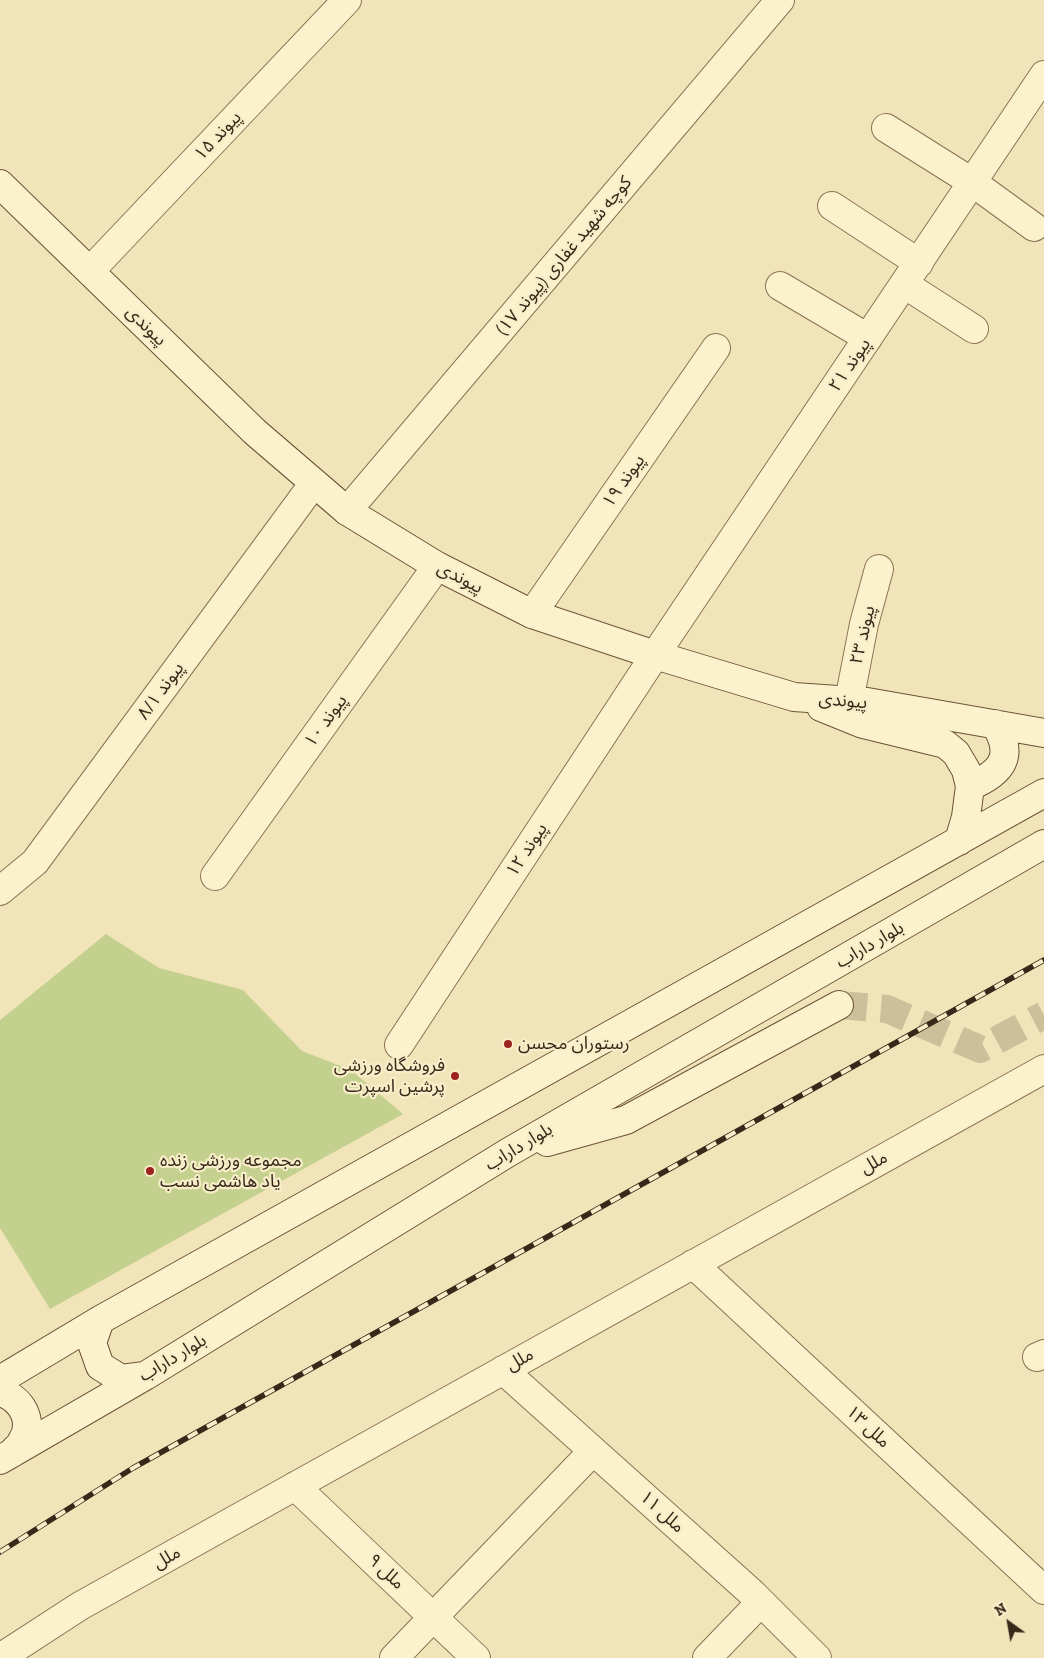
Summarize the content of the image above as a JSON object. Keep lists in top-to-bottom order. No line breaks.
{"streets":{"street":["پیوند ۱۵","کوچه شهید غفاری (پیوند ۱۷)","پیوندی","پیوند ۲۱","پیوند ۱۹","پیوند ۲۳","پیوند ۸/۱","پیوند ۱۰","پیوند ۱۲","بلوار داراب","ملل","ملل ۱۳","ملل ۱۱","ملل ۹"]},"crossings":[["پیوند ۱۵","پیوندی"],["کوچه شهید غفاری (پیوند ۱۷)","پیوندی"],["پیوندی","پیوند ۲۱"],["پیوندی","پیوند ۱۹"],["پیوندی","پیوند ۲۳"],["پیوندی","پیوند ۸/۱"],["پیوندی","پیوند ۱۰"],["پیوندی","پیوند ۱۲"],["پیوند ۲۱","پیوند ۱۲"],["ملل","ملل ۱۳"],["ملل","ملل ۱۱"],["ملل","ملل ۹"]],"places":["رستوران محسن","فروشگاه ورزشی پرشین اسپرت","مجموعه ورزشی زنده یاد هاشمی نسب"],"north":"top left"}
